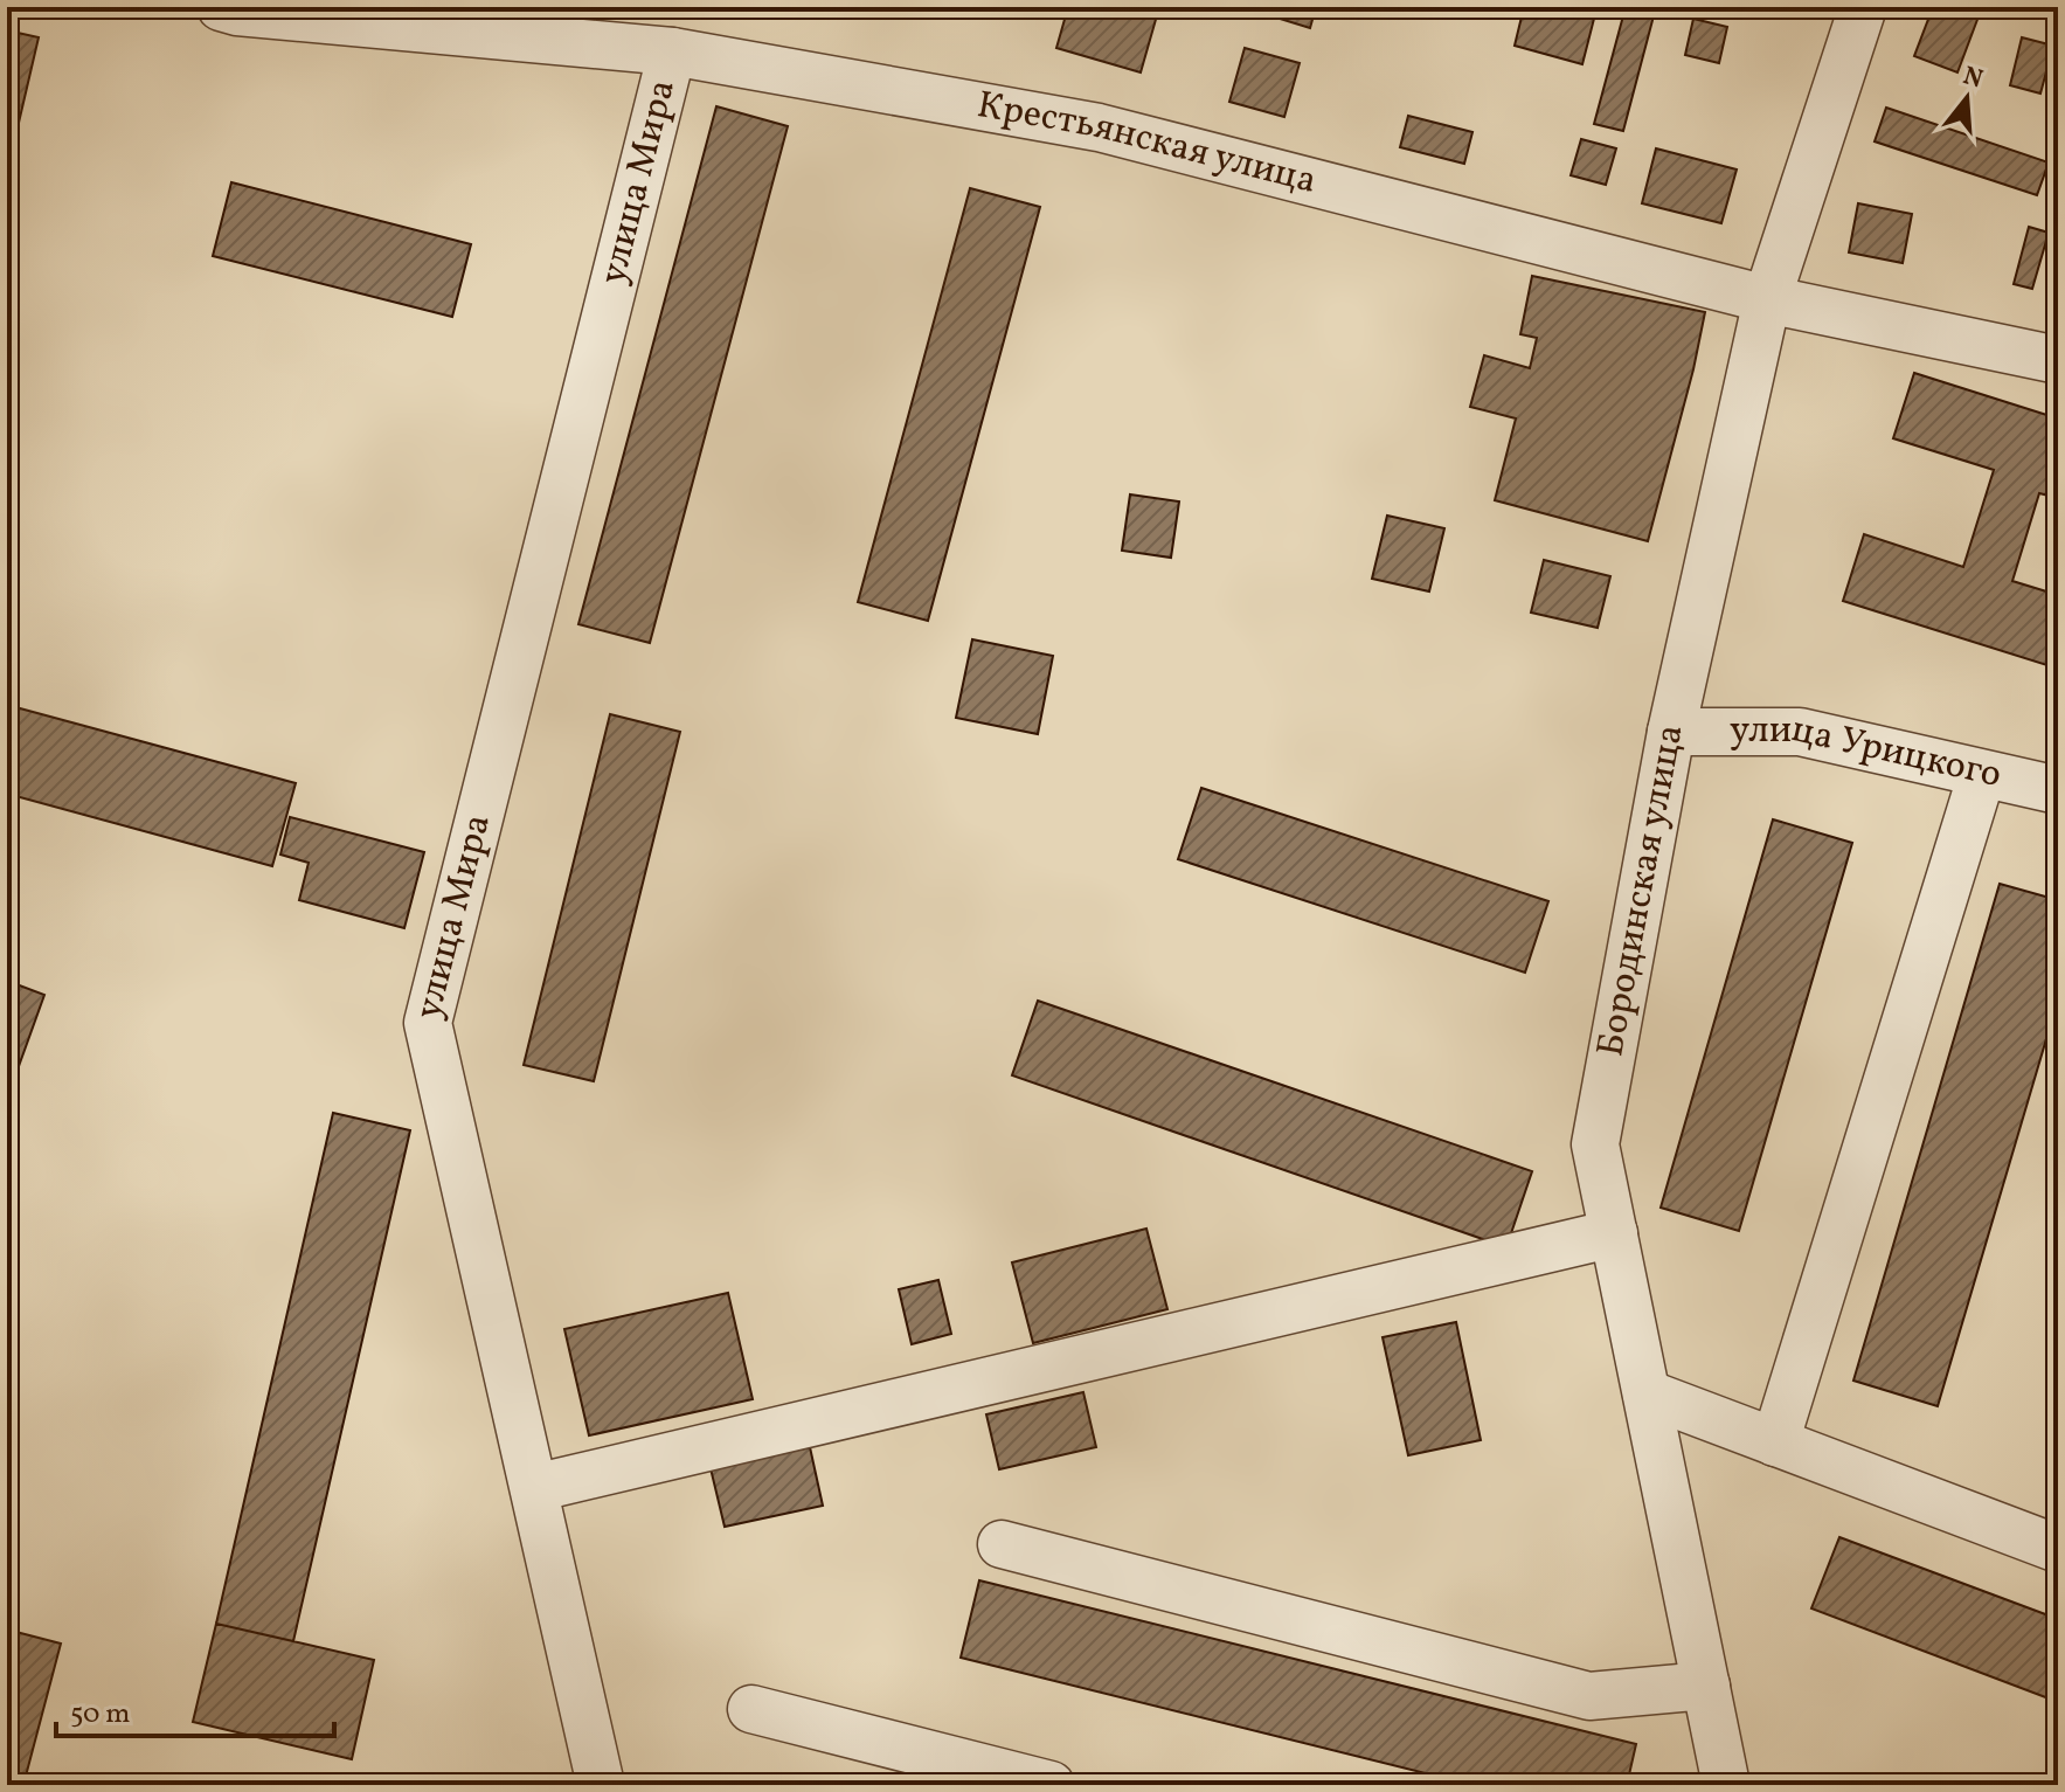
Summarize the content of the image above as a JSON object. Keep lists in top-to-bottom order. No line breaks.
{"streets":{"street":["Крестьянская улица","улица Мира","улица Урицкого","Бородинская улица"]},"crossings":[["Крестьянская улица","улица Мира"],["Крестьянская улица","Бородинская улица"],["улица Урицкого","Бородинская улица"]],"scale_bar":"50 m","north":"top"}
